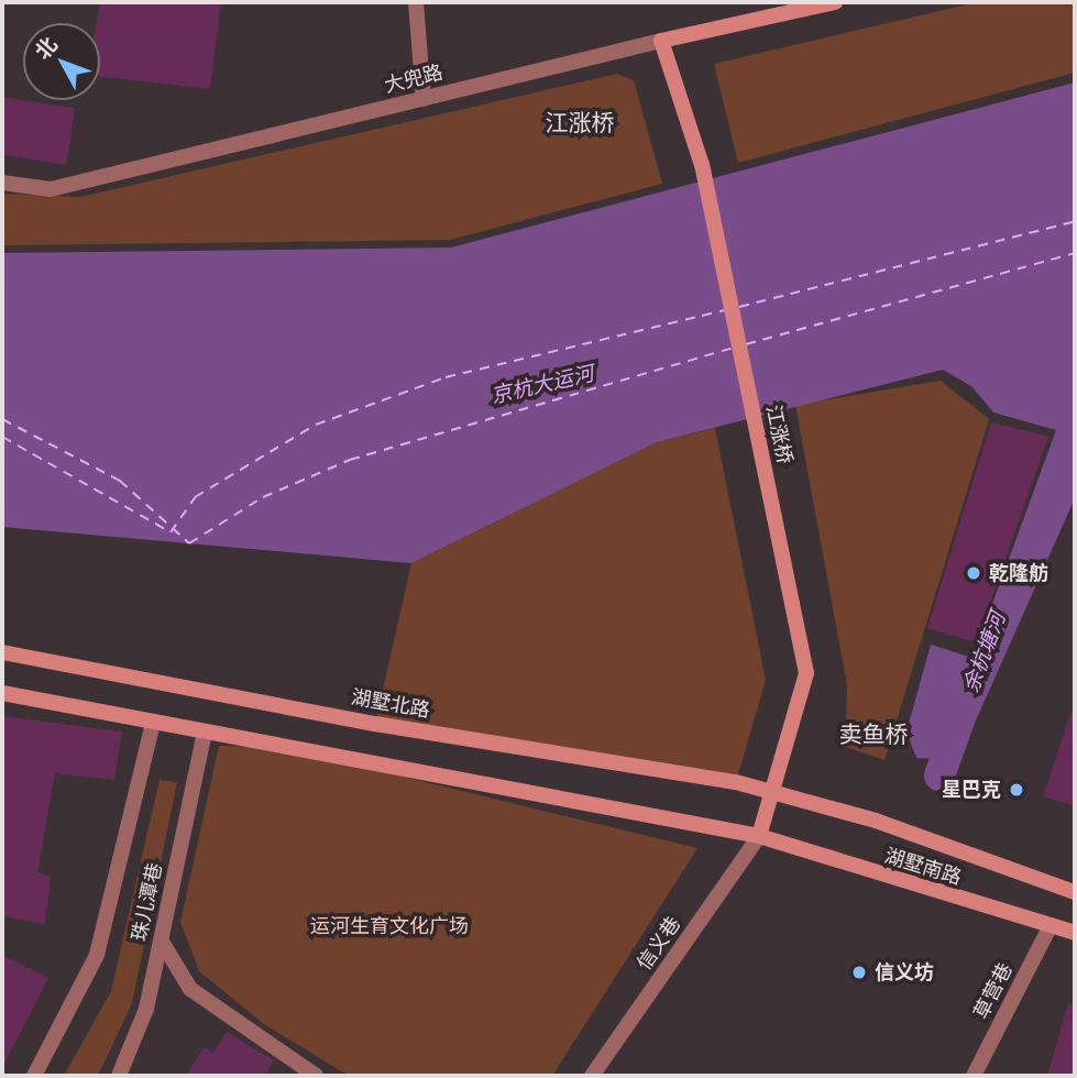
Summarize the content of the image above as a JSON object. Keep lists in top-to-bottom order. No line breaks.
{"streets":{"main road":["大兜路","江涨桥","湖墅北路","湖墅南路"],"street":["珠儿潭巷","信义巷","草营巷"]},"crossings":[["大兜路","江涨桥"],["江涨桥","湖墅北路"],["江涨桥","湖墅南路"],["江涨桥","信义巷"],["湖墅北路","湖墅南路"],["湖墅南路","信义巷"],["湖墅南路","草营巷"]],"districts":["江涨桥","卖鱼桥"],"water":["京杭大运河","余杭塘河"],"parks":["运河生育文化广场"],"places":["乾隆舫","星巴克","信义坊"],"north":"top left"}
